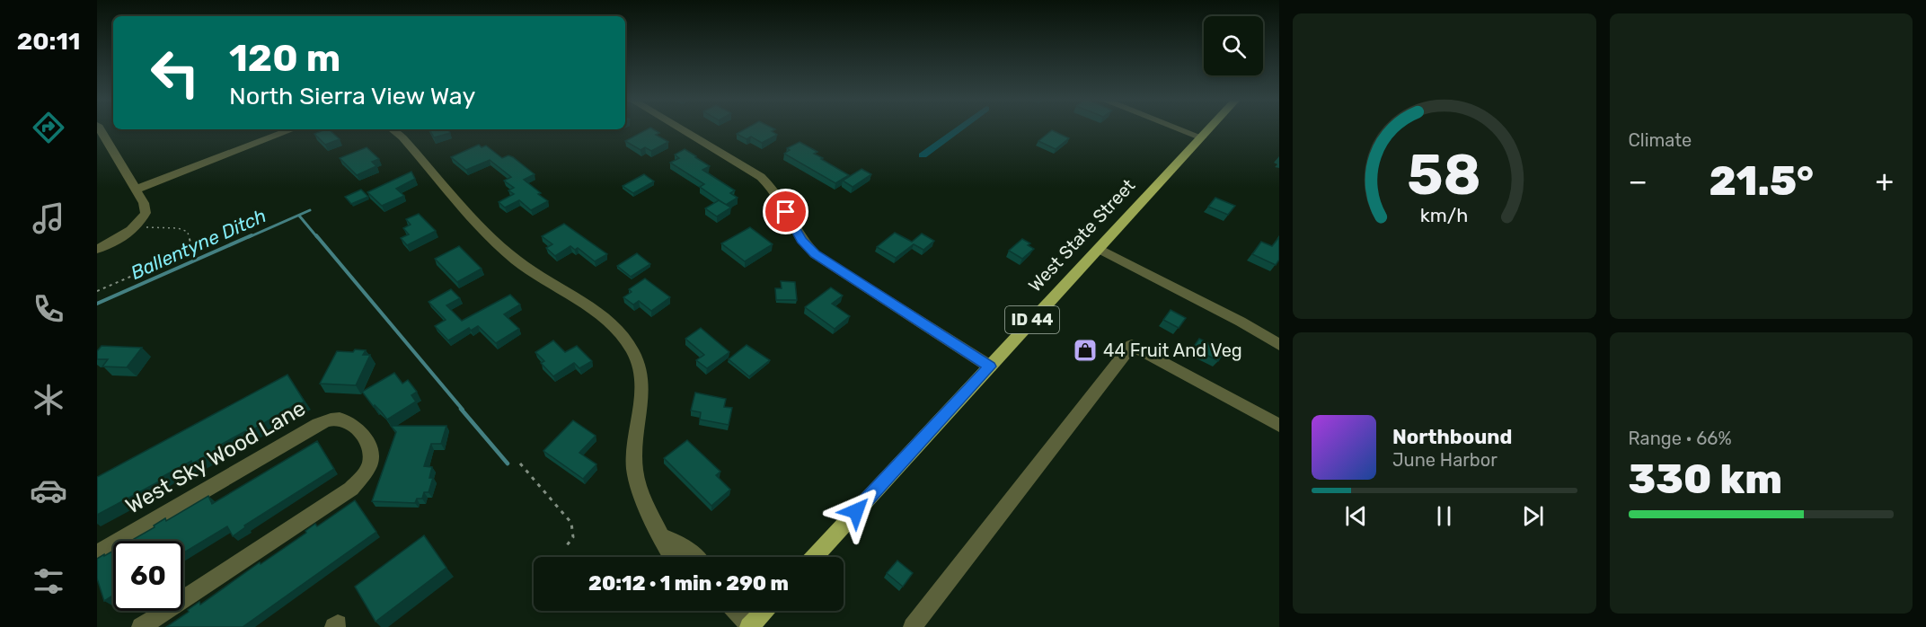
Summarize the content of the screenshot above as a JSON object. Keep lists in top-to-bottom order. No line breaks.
{"streets":{"main road":["West State Street","ID 44"],"street":["West Sky Wood Lane"]},"water":["Ballentyne Ditch"],"places":{"shop":["44 Fruit And Veg"]},"page":{"tabs":"20:11","tile":["Climate",["Range · 66%","330 km"]],"turn":["120 m","North Sierra View Way"],"heat":["−","21.5°","+"],"song":["Northbound","June Harbor"],"limit":"60","trip":"20:12 · 1 min · 290 m","gauge":["58","km/h"]}}
